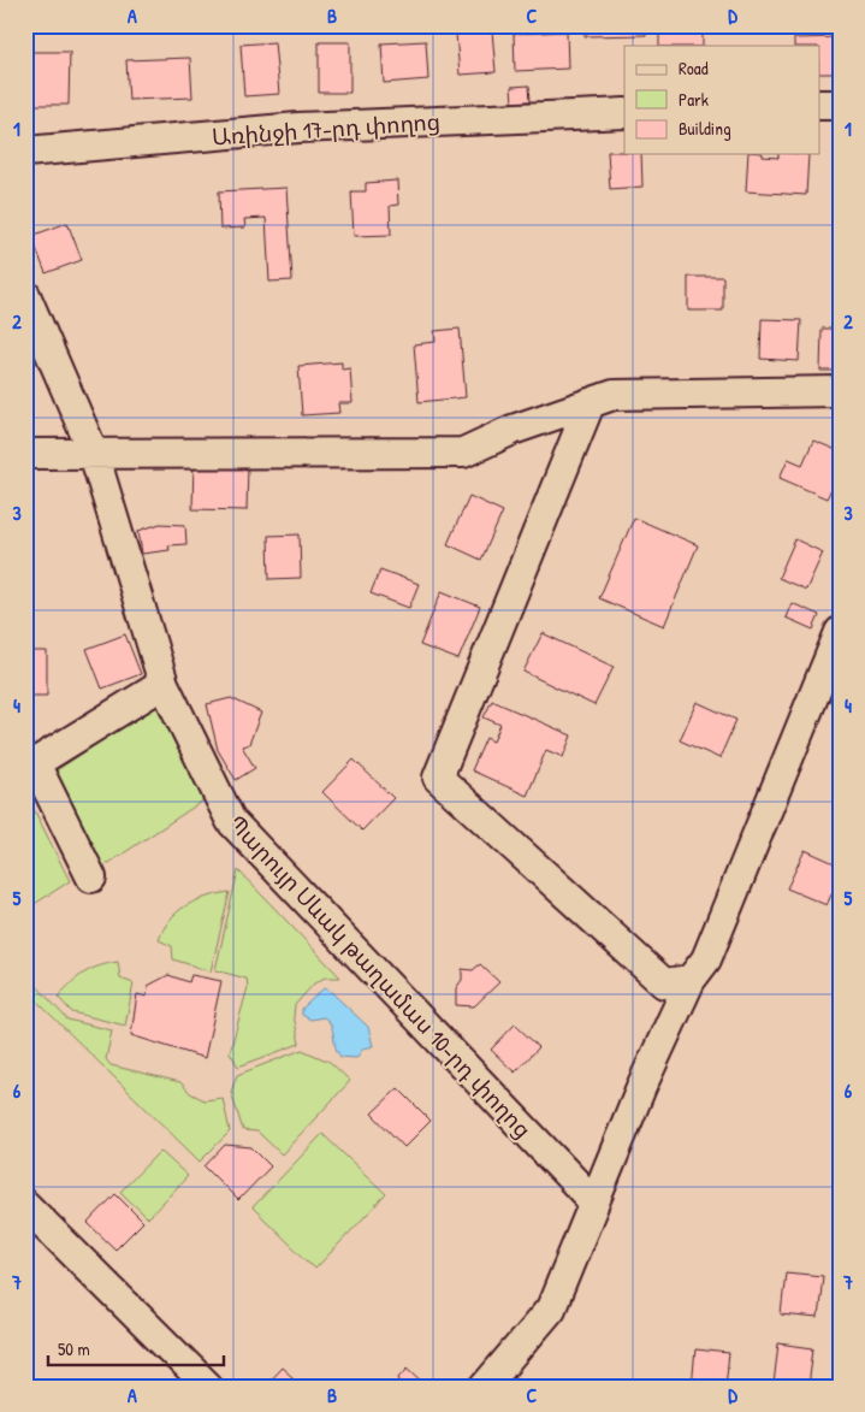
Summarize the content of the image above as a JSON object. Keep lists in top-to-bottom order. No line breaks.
{"streets":{"street":["Առինջի 17-րդ փողոց","Պարույր Սևակ թաղամաս 10-րդ փողոց"]},"legend":["Road","Park","Building"],"scale_bar":"50 m","grid":{"columns":["A","B","C","D"],"rows":["1","2","3","4","5","6","7"]}}
